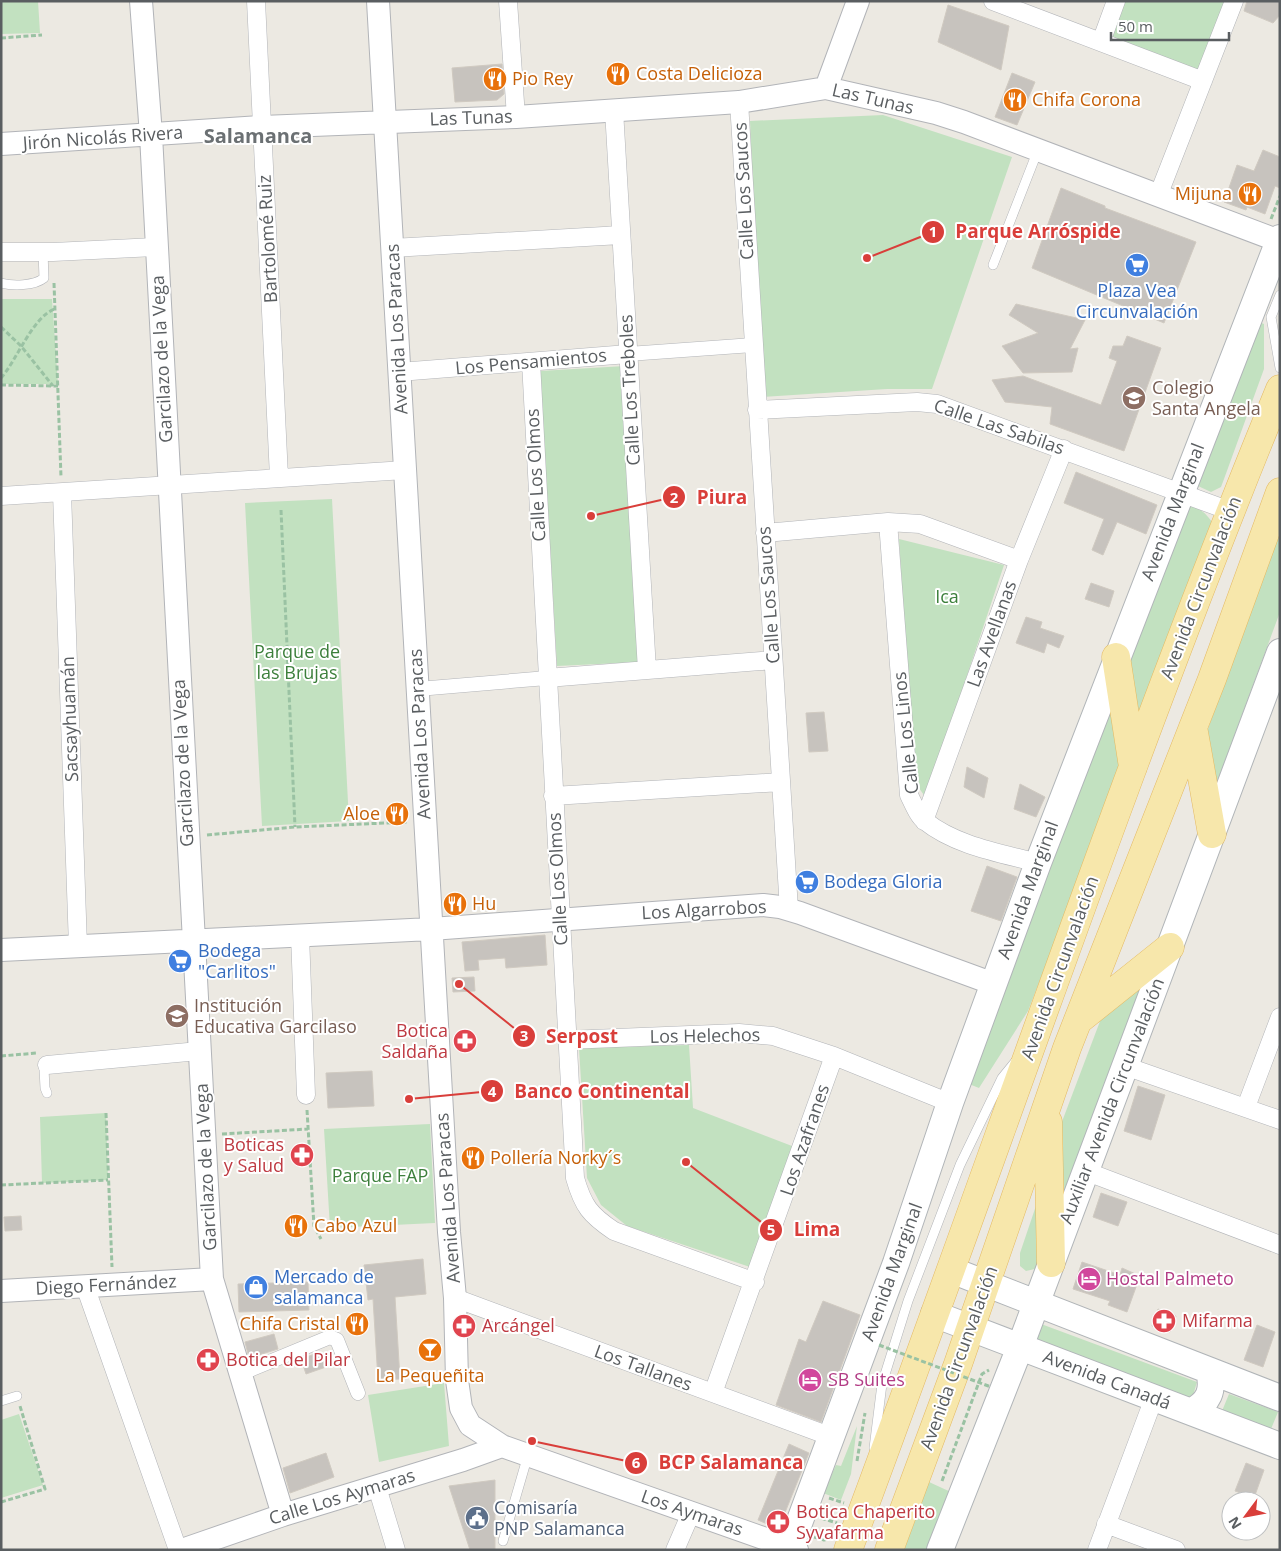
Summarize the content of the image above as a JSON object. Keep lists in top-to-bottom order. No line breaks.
{"streets":{"main road":["Avenida Marginal","Avenida Circunvalación","Auxiliar Avenida Circunvalación","Avenida Canadá"],"street":["Las Tunas","Jirón Nicolás Rivera","Calle Los Saucos","Bartolomé Ruiz","Avenida Los Paracas","Garcilazo de la Vega","Los Pensamientos","Calle Los Treboles","Calle Las Sabilas","Calle Los Olmos","Las Avellanas","Sacsayhuamán","Calle Los Linos","Los Algarrobos","Los Helechos","Los Azafranes","Diego Fernández","Los Tallanes","Calle Los Aymaras","Los Aymaras"]},"crossings":[["Las Tunas","Jirón Nicolás Rivera"],["Las Tunas","Calle Los Saucos"],["Las Tunas","Avenida Los Paracas"],["Las Tunas","Calle Los Treboles"],["Las Tunas","Avenida Marginal"],["Jirón Nicolás Rivera","Bartolomé Ruiz"],["Jirón Nicolás Rivera","Avenida Los Paracas"],["Jirón Nicolás Rivera","Garcilazo de la Vega"],["Calle Los Saucos","Los Pensamientos"],["Calle Los Saucos","Calle Las Sabilas"],["Calle Los Saucos","Los Algarrobos"],["Avenida Los Paracas","Los Pensamientos"],["Avenida Los Paracas","Los Algarrobos"],["Avenida Los Paracas","Los Tallanes"],["Avenida Los Paracas","Calle Los Aymaras"],["Avenida Los Paracas","Los Aymaras"],["Garcilazo de la Vega","Los Algarrobos"],["Garcilazo de la Vega","Diego Fernández"],["Garcilazo de la Vega","Calle Los Aymaras"],["Los Pensamientos","Calle Los Treboles"],["Los Pensamientos","Calle Los Olmos"],["Calle Las Sabilas","Avenida Marginal"],["Calle Las Sabilas","Avenida Circunvalación"],["Calle Las Sabilas","Las Avellanas"],["Calle Los Olmos","Los Algarrobos"],["Calle Los Olmos","Los Helechos"],["Calle Los Olmos","Los Azafranes"],["Avenida Marginal","Los Algarrobos"],["Avenida Marginal","Los Helechos"],["Avenida Marginal","Los Tallanes"],["Avenida Marginal","Los Aymaras"],["Avenida Circunvalación","Avenida Canadá"],["Las Avellanas","Calle Los Linos"],["Sacsayhuamán","Los Algarrobos"],["Los Helechos","Los Azafranes"],["Auxiliar Avenida Circunvalación","Avenida Canadá"],["Los Azafranes","Los Tallanes"],["Calle Los Aymaras","Los Aymaras"]],"districts":["Salamanca"],"parks":["Ica","Parque de las Brujas","Parque FAP"],"places":{"restaurant":["Costa Delicioza","Pio Rey","Chifa Corona","Mijuna","Aloe","Hu","Pollería Norky´s","Cabo Azul","Chifa Cristal"],"other":["Parque Arróspide","Piura","Serpost","Banco Continental","Lima","BCP Salamanca"],"supermarket":["Plaza Vea Circunvalación","Bodega Gloria","Bodega \"Carlitos\""],"school or university":["Colegio Santa Angela","Institución Educativa Garcilaso"],"pharmacy":["Botica Saldaña","Boticas y Salud","Mifarma","Arcángel","Botica del Pilar","Botica Chaperito Syvafarma"],"hotel":["Hostal Palmeto","SB Suites"],"shop":["Mercado de salamanca"],"bar":["La Pequeñita"],"public building":["Comisaría PNP Salamanca"]},"scale_bar":"50 m","north":"bottom left"}
